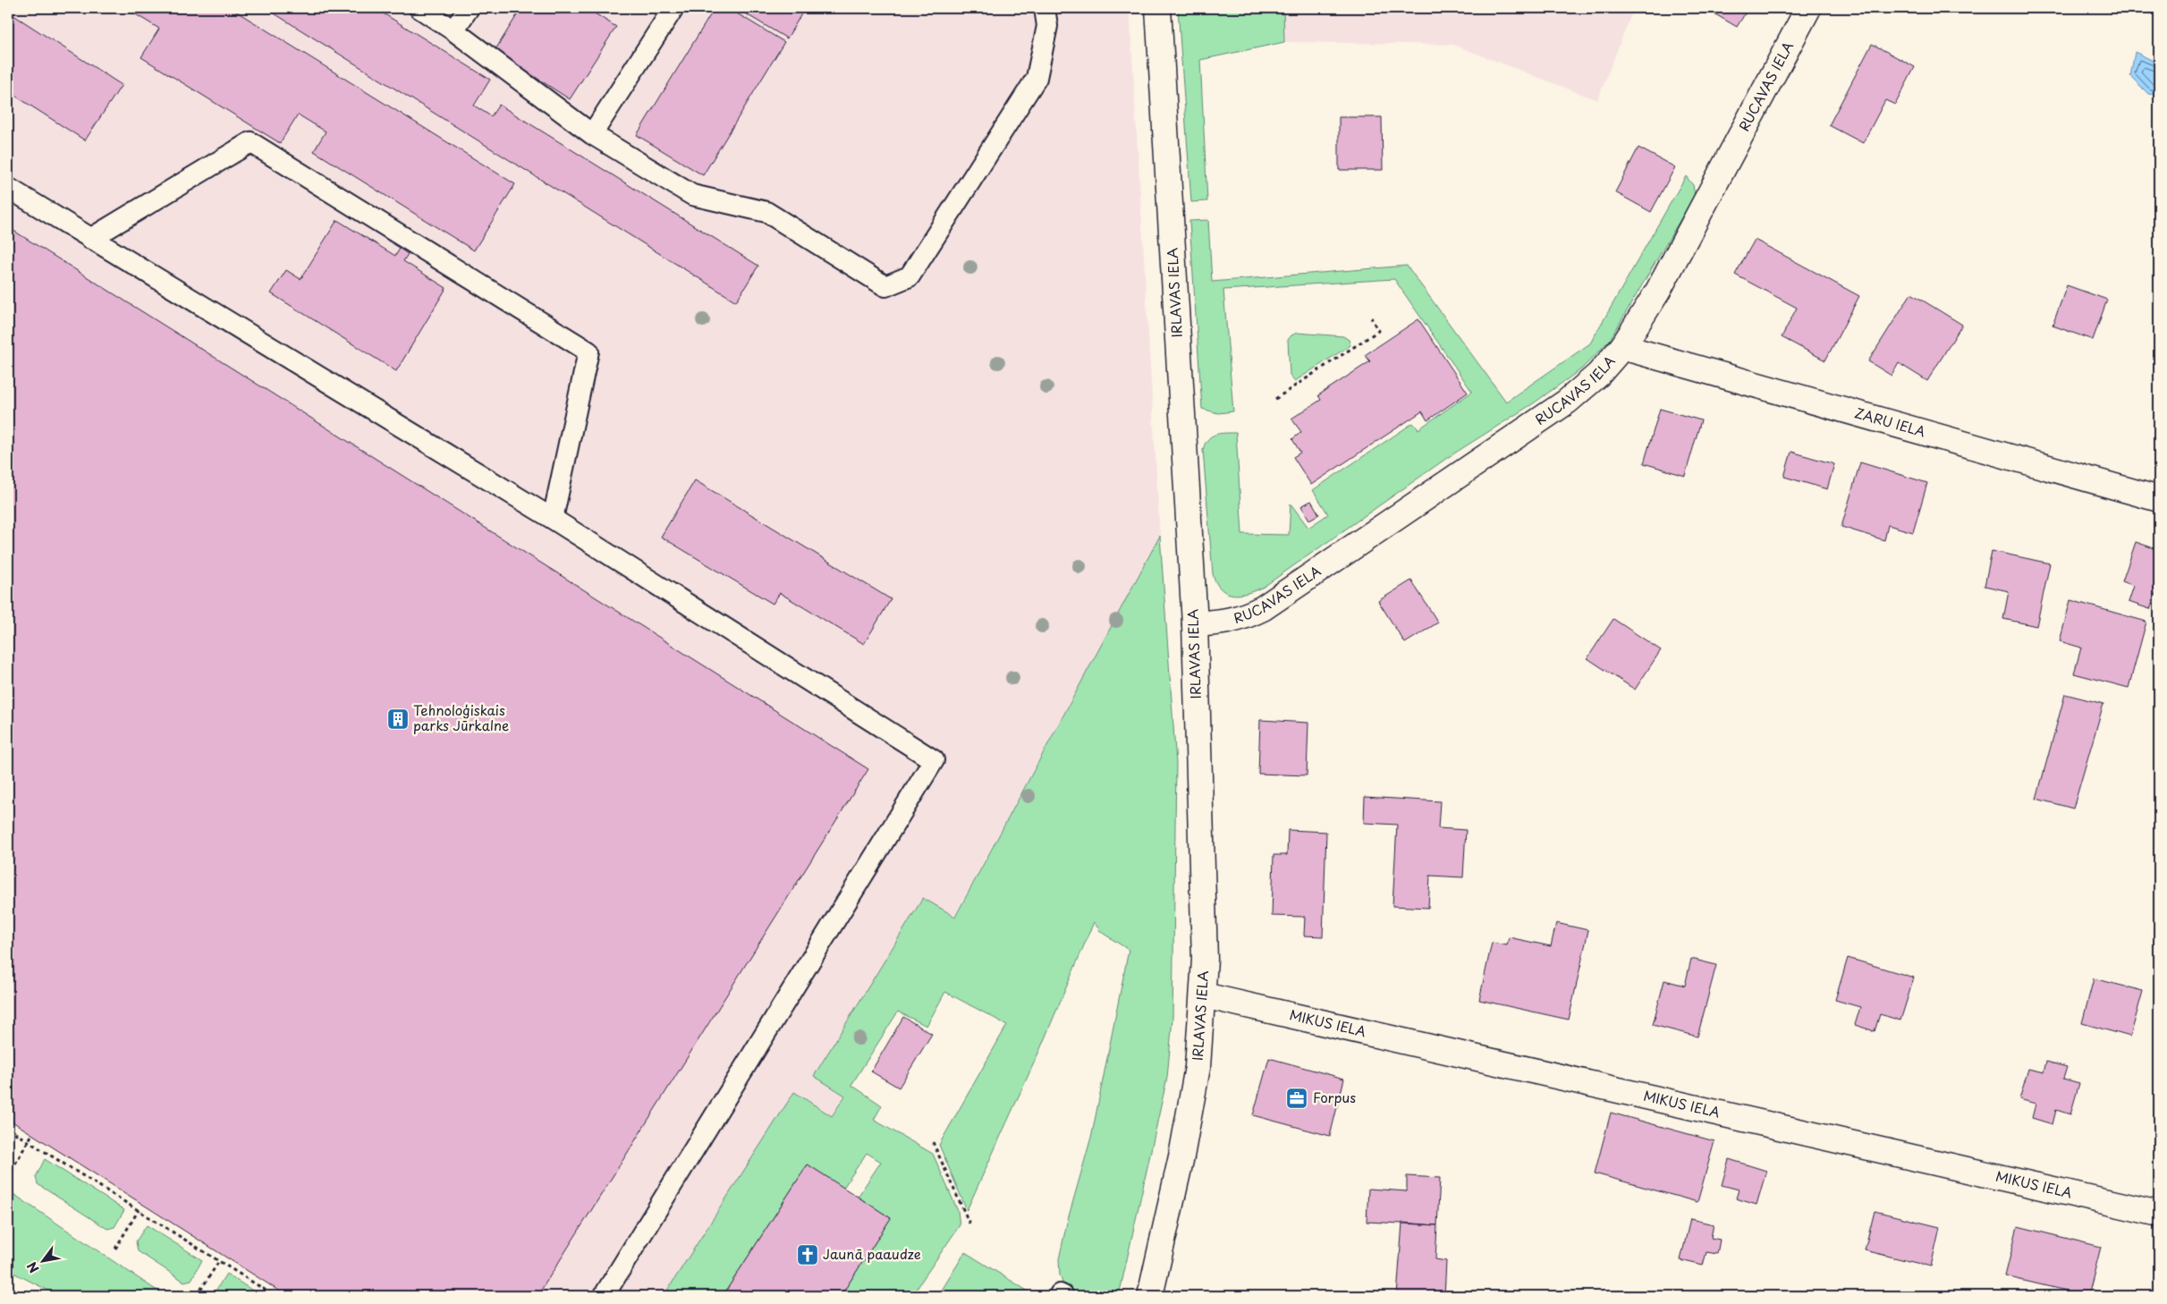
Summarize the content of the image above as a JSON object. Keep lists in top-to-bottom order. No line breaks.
{"streets":{"street":["RUCAVAS IELA","IRLAVAS IELA","ZARU IELA","MIKUS IELA"]},"crossings":[["RUCAVAS IELA","IRLAVAS IELA"],["RUCAVAS IELA","ZARU IELA"],["IRLAVAS IELA","MIKUS IELA"]],"places":{"building":["Tehnoloģiskais parks Jūrkalne"],"office":["Forpus"],"church":["Jaunā paaudze"]},"north":"bottom left"}
